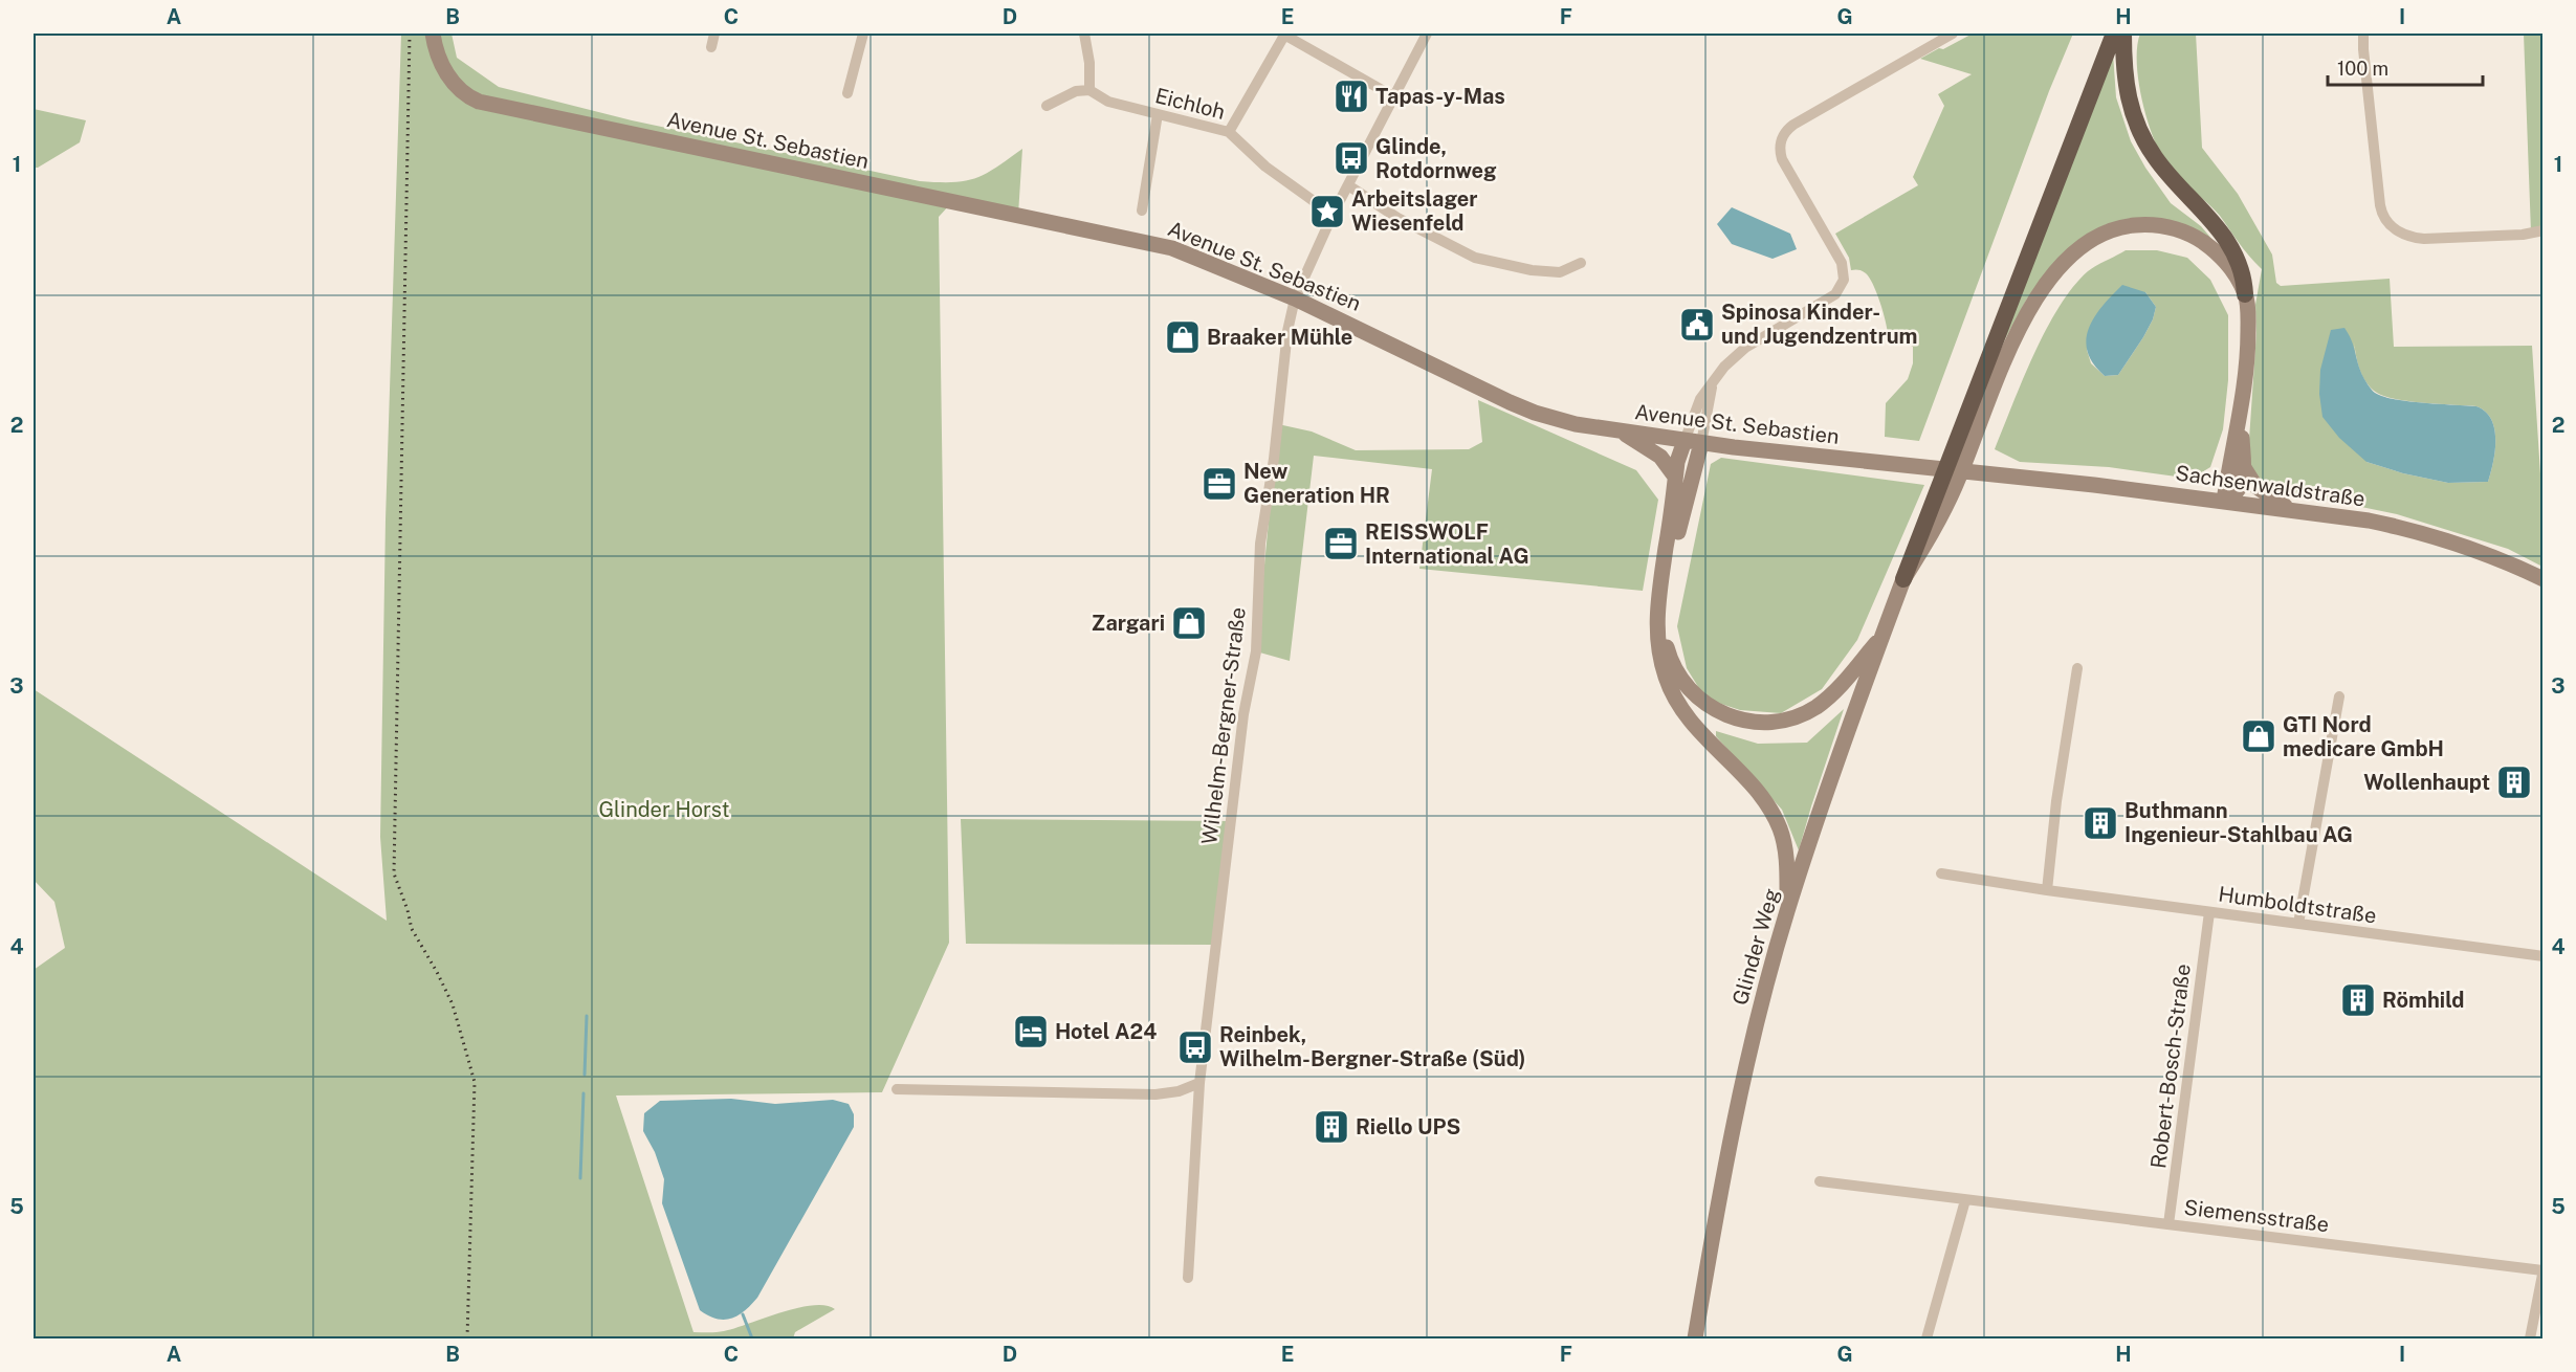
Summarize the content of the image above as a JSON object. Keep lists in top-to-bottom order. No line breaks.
{"streets":{"main road":["Avenue St. Sebastien","Sachsenwaldstraße","Glinder Weg"],"street":["Eichloh","Wilhelm-Bergner-Straße","Humboldtstraße","Robert-Bosch-Straße","Siemensstraße"]},"crossings":[["Eichloh","Wilhelm-Bergner-Straße"],["Avenue St. Sebastien","Sachsenwaldstraße"],["Avenue St. Sebastien","Wilhelm-Bergner-Straße"],["Humboldtstraße","Robert-Bosch-Straße"],["Robert-Bosch-Straße","Siemensstraße"]],"parks":["Glinder Horst"],"places":{"restaurant":["Tapas-y-Mas"],"bus stop":["Glinde, Rotdornweg","Reinbek, Wilhelm-Bergner-Straße (Süd)"],"place":["Arbeitslager Wiesenfeld"],"public building":["Spinosa Kinder- und Jugendzentrum"],"shop":["Braaker Mühle","Zargari","GTI Nord medicare GmbH"],"office":["New Generation HR","REISSWOLF International AG"],"building":["Wollenhaupt","Buthmann Ingenieur-Stahlbau AG","Römhild","Riello UPS"],"hotel":["Hotel A24"]},"scale_bar":"100 m","grid":{"columns":["A","B","C","D","E","F","G","H","I"],"rows":["1","2","3","4","5"]}}
